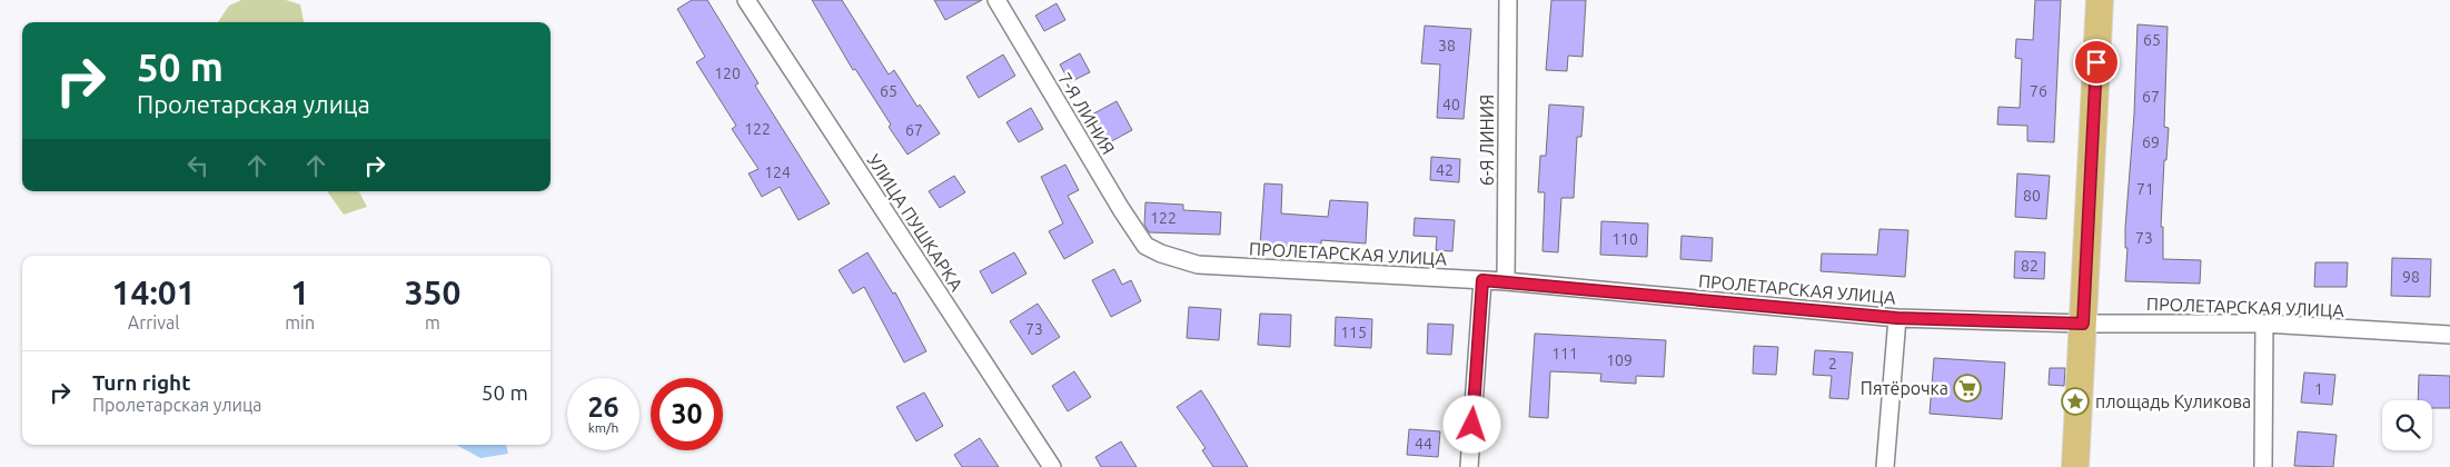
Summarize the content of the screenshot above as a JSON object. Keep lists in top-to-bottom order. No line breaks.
{"streets":{"street":["7-Я ЛИНИЯ","6-Я ЛИНИЯ","УЛИЦА ПУШКАРКА","ПРОЛЕТАРСКАЯ УЛИЦА"]},"crossings":[["7-Я ЛИНИЯ","ПРОЛЕТАРСКАЯ УЛИЦА"],["6-Я ЛИНИЯ","ПРОЛЕТАРСКАЯ УЛИЦА"]],"places":{"supermarket":["Пятёрочка"],"place":["площадь Куликова"]},"house_numbers":["65","38","120","65","76","67","40","122","67","69","42","124","71","80","122","73","110","82","98","73","115","111","109","2","1","44"],"page":{"turn":["50 m","Пролетарская улица"],"eta":["14:01","Arrival","1","min","350","m"],"list":[{"name":"Turn right","note":"Пролетарская улица","value":"50 m"}],"speed":"26 km/h","limit":"30"}}
